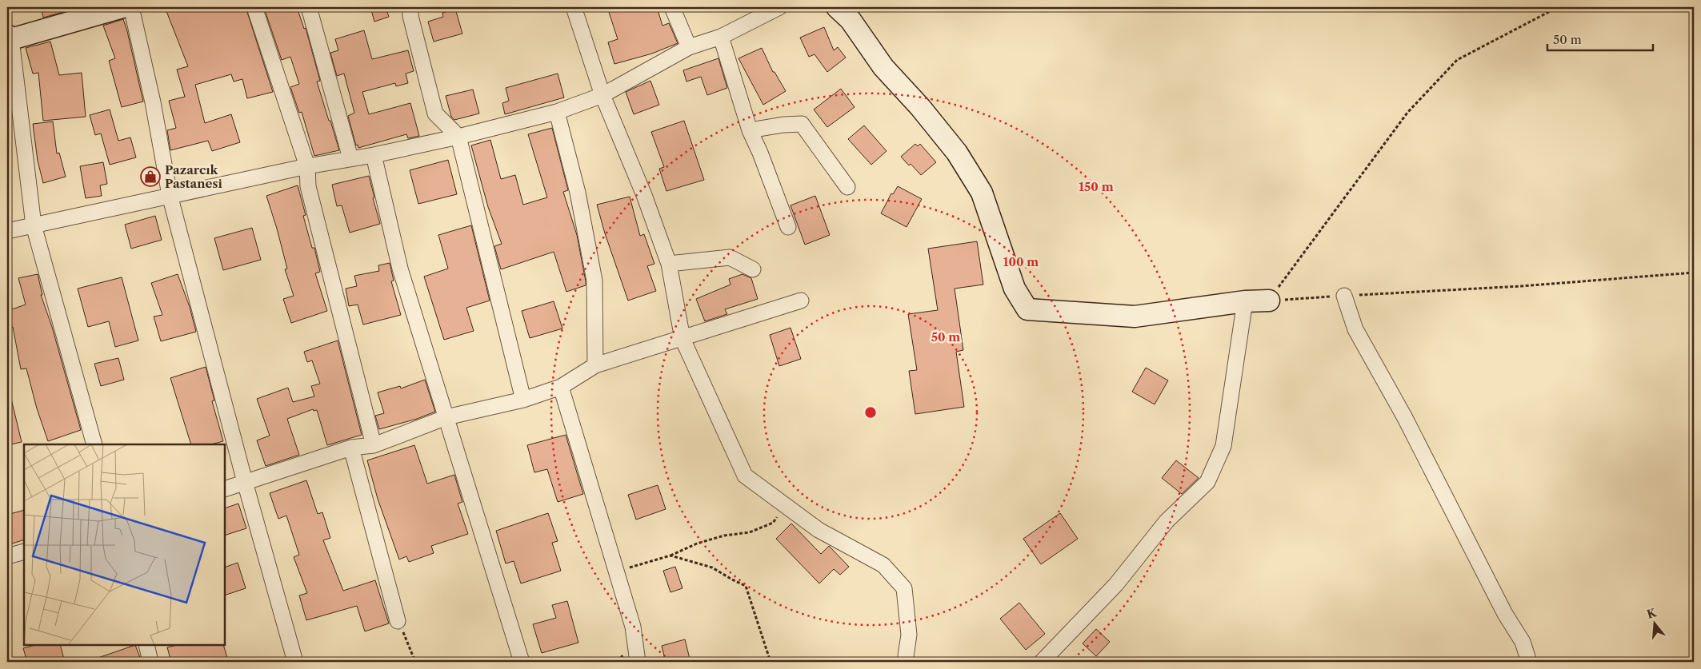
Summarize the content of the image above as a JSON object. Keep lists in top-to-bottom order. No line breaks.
{"places":{"shop":["Pazarcık Pastanesi"]},"scale_bar":"50 m","north":"top","rings":["150 m","100 m","50 m"]}
